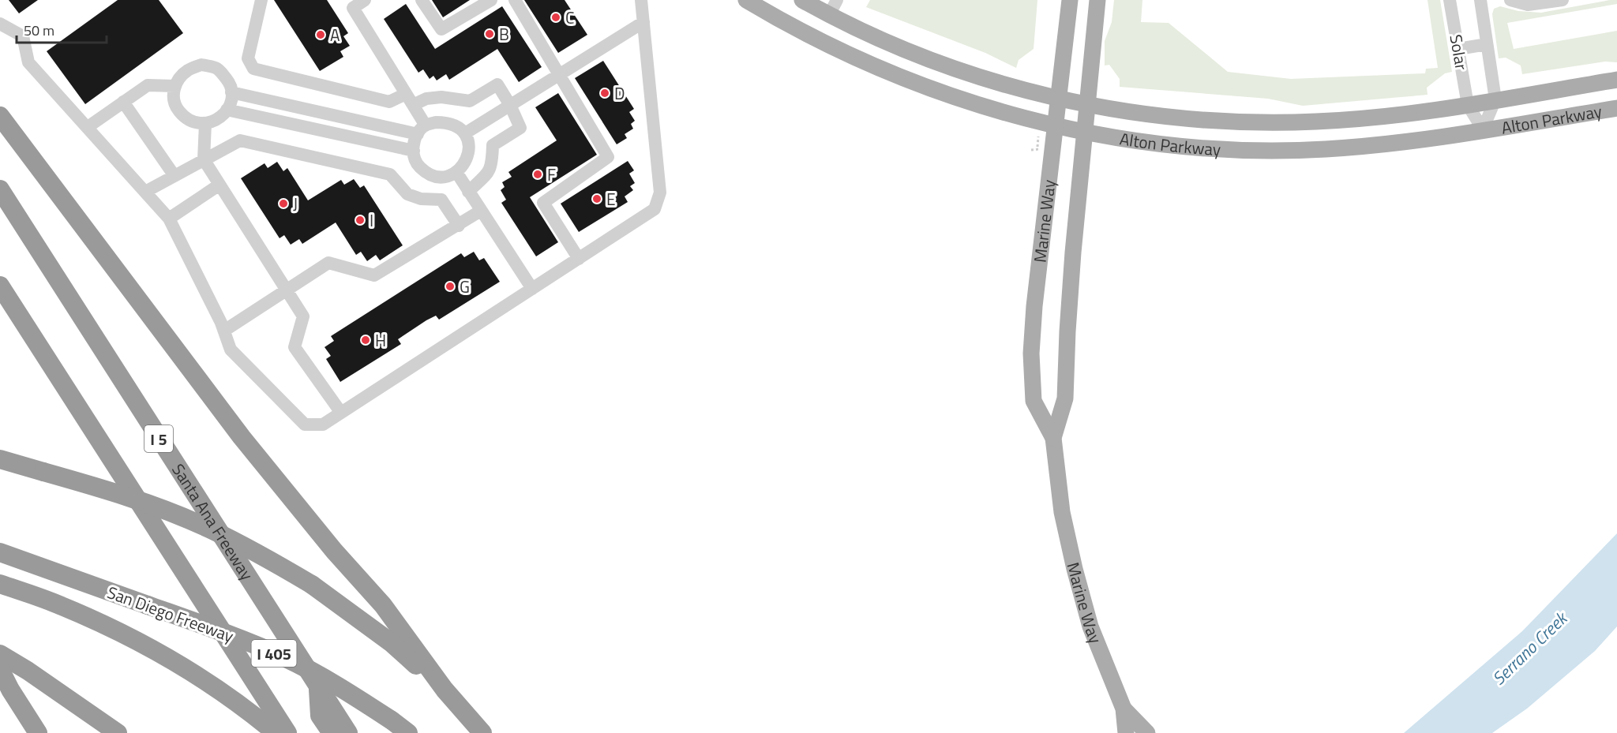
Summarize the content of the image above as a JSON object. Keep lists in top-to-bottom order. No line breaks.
{"streets":{"highway":["I 5","Santa Ana Freeway","San Diego Freeway","I 405"],"main road":["Alton Parkway","Marine Way"],"street":["Solar"]},"crossings":[["Solar","Alton Parkway"],["Alton Parkway","Marine Way"]],"water":["Serrano Creek"],"places":["C","B","A","D","F","E","J","I","G","H"],"scale_bar":"50 m"}
